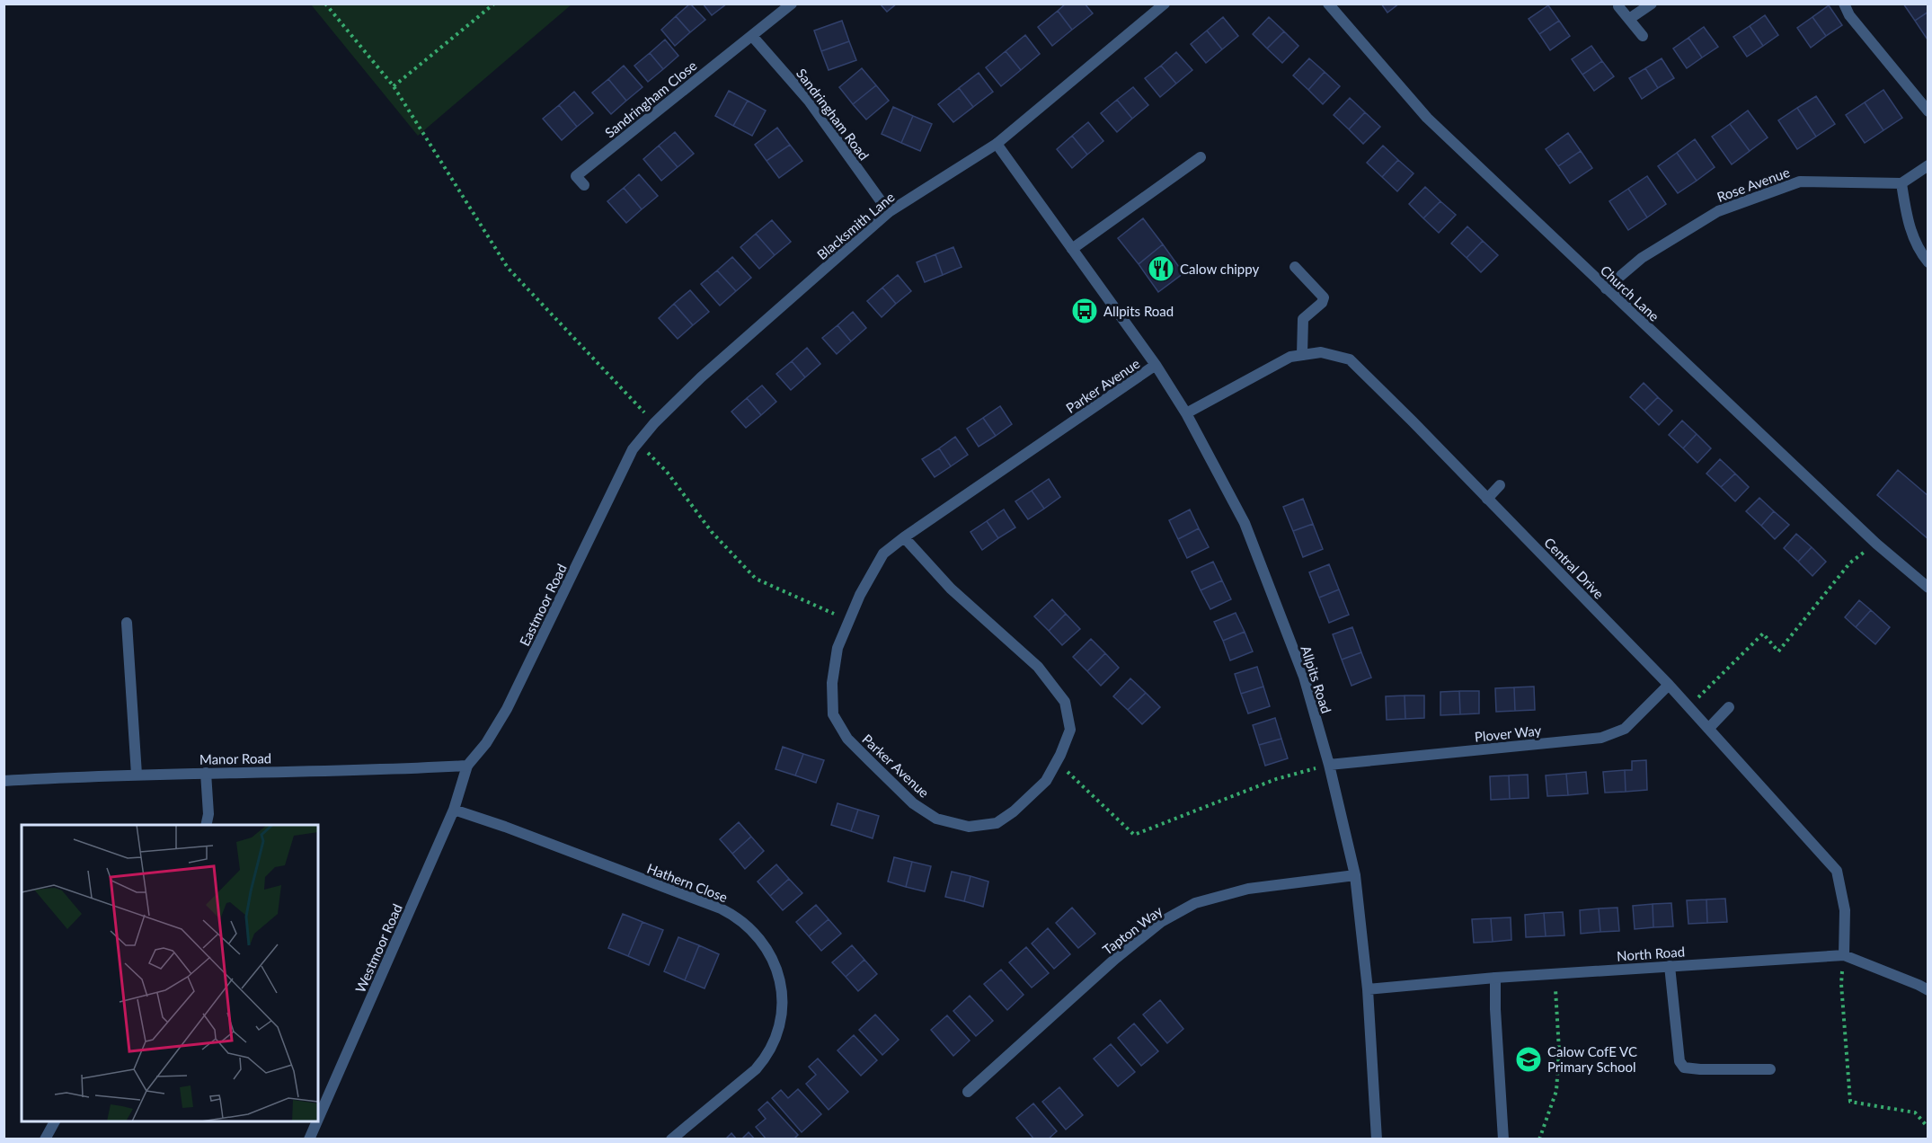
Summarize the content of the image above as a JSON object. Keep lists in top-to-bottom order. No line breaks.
{"streets":{"street":["Sandringham Close","Sandringham Road","Rose Avenue","Blacksmith Lane","Church Lane","Parker Avenue","Central Drive","Eastmoor Road","Allpits Road","Plover Way","Manor Road","Hathern Close","Tapton Way","Westmoor Road","North Road"]},"crossings":[["Sandringham Close","Sandringham Road"],["Sandringham Road","Blacksmith Lane"],["Rose Avenue","Church Lane"],["Blacksmith Lane","Eastmoor Road"],["Blacksmith Lane","Allpits Road"],["Parker Avenue","Allpits Road"],["Central Drive","Allpits Road"],["Central Drive","Plover Way"],["Central Drive","North Road"],["Eastmoor Road","Manor Road"],["Eastmoor Road","Westmoor Road"],["Allpits Road","Plover Way"],["Allpits Road","Tapton Way"],["Allpits Road","North Road"],["Manor Road","Westmoor Road"],["Hathern Close","Westmoor Road"]],"places":{"restaurant":["Calow chippy"],"bus stop":["Allpits Road"],"school or university":["Calow CofE VC Primary School"]}}
